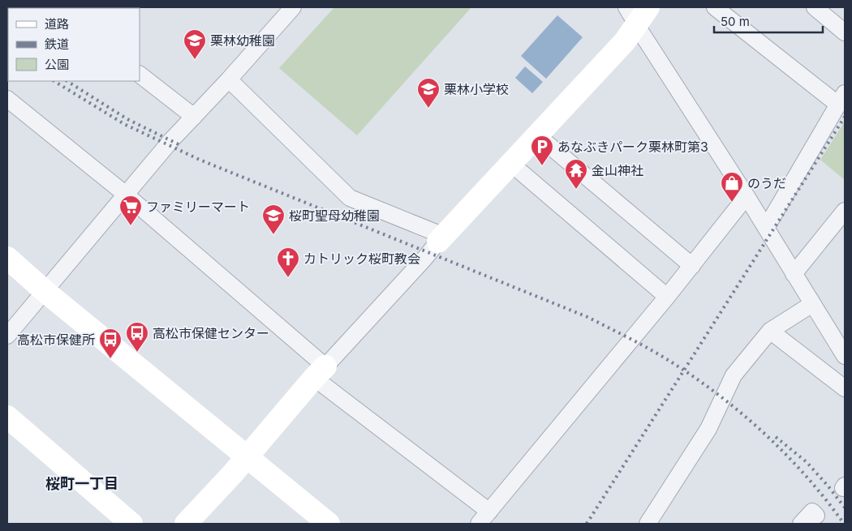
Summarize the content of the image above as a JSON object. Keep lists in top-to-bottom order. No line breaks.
{"districts":["桜町一丁目"],"places":{"school or university":["栗林幼稚園","栗林小学校","桜町聖母幼稚園"],"parking":["あなぶきパーク栗林町第3"],"temple":["金山神社"],"shop":["のうだ"],"supermarket":["ファミリーマート"],"church":["カトリック桜町教会"],"bus stop":["高松市保健センター","高松市保健所"]},"legend":["道路","鉄道","公園"],"scale_bar":"50 m"}
